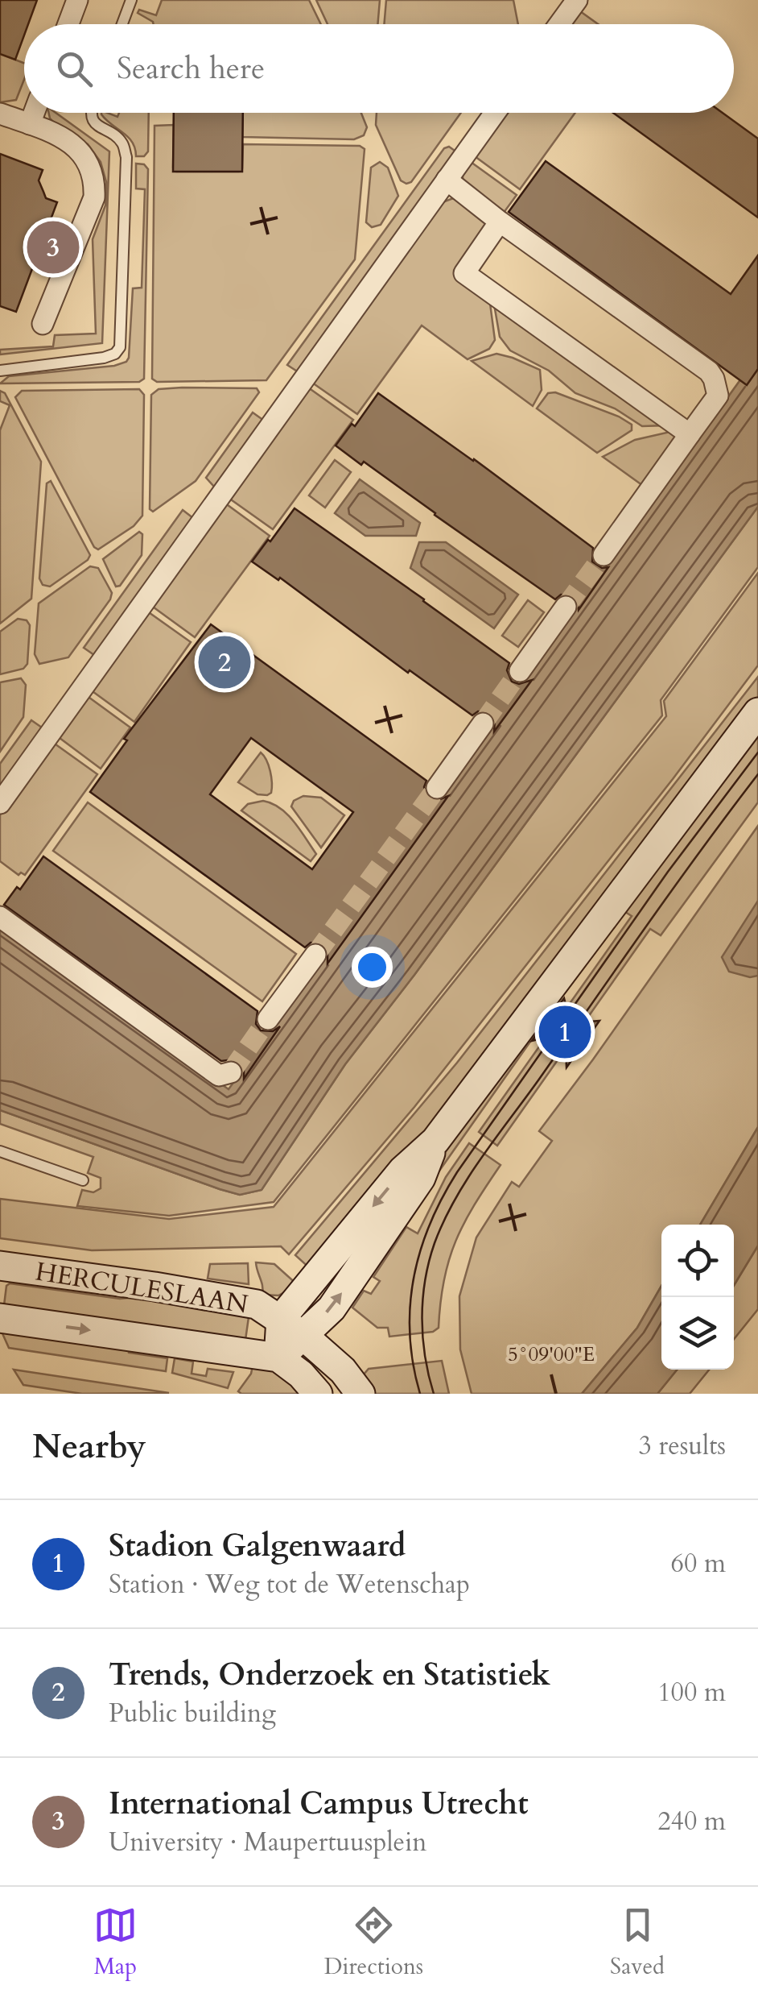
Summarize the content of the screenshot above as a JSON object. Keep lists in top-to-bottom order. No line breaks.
{"streets":{"main road":["HERCULESLAAN"]},"page":{"search":"Search here","pins":["3","2","1"],"heading":["Nearby","3 results"],"list":[{"mark":"1","name":"Stadion Galgenwaard","note":"Station · Weg tot de Wetenschap","value":"60 m"},{"mark":"2","name":"Trends, Onderzoek en Statistiek","note":"Public building","value":"100 m"},{"mark":"3","name":"International Campus Utrecht","note":"University · Maupertuusplein","value":"240 m"}],"nav":["Map","Directions","Saved"]},"coordinates":["5°09'00\"E"]}
